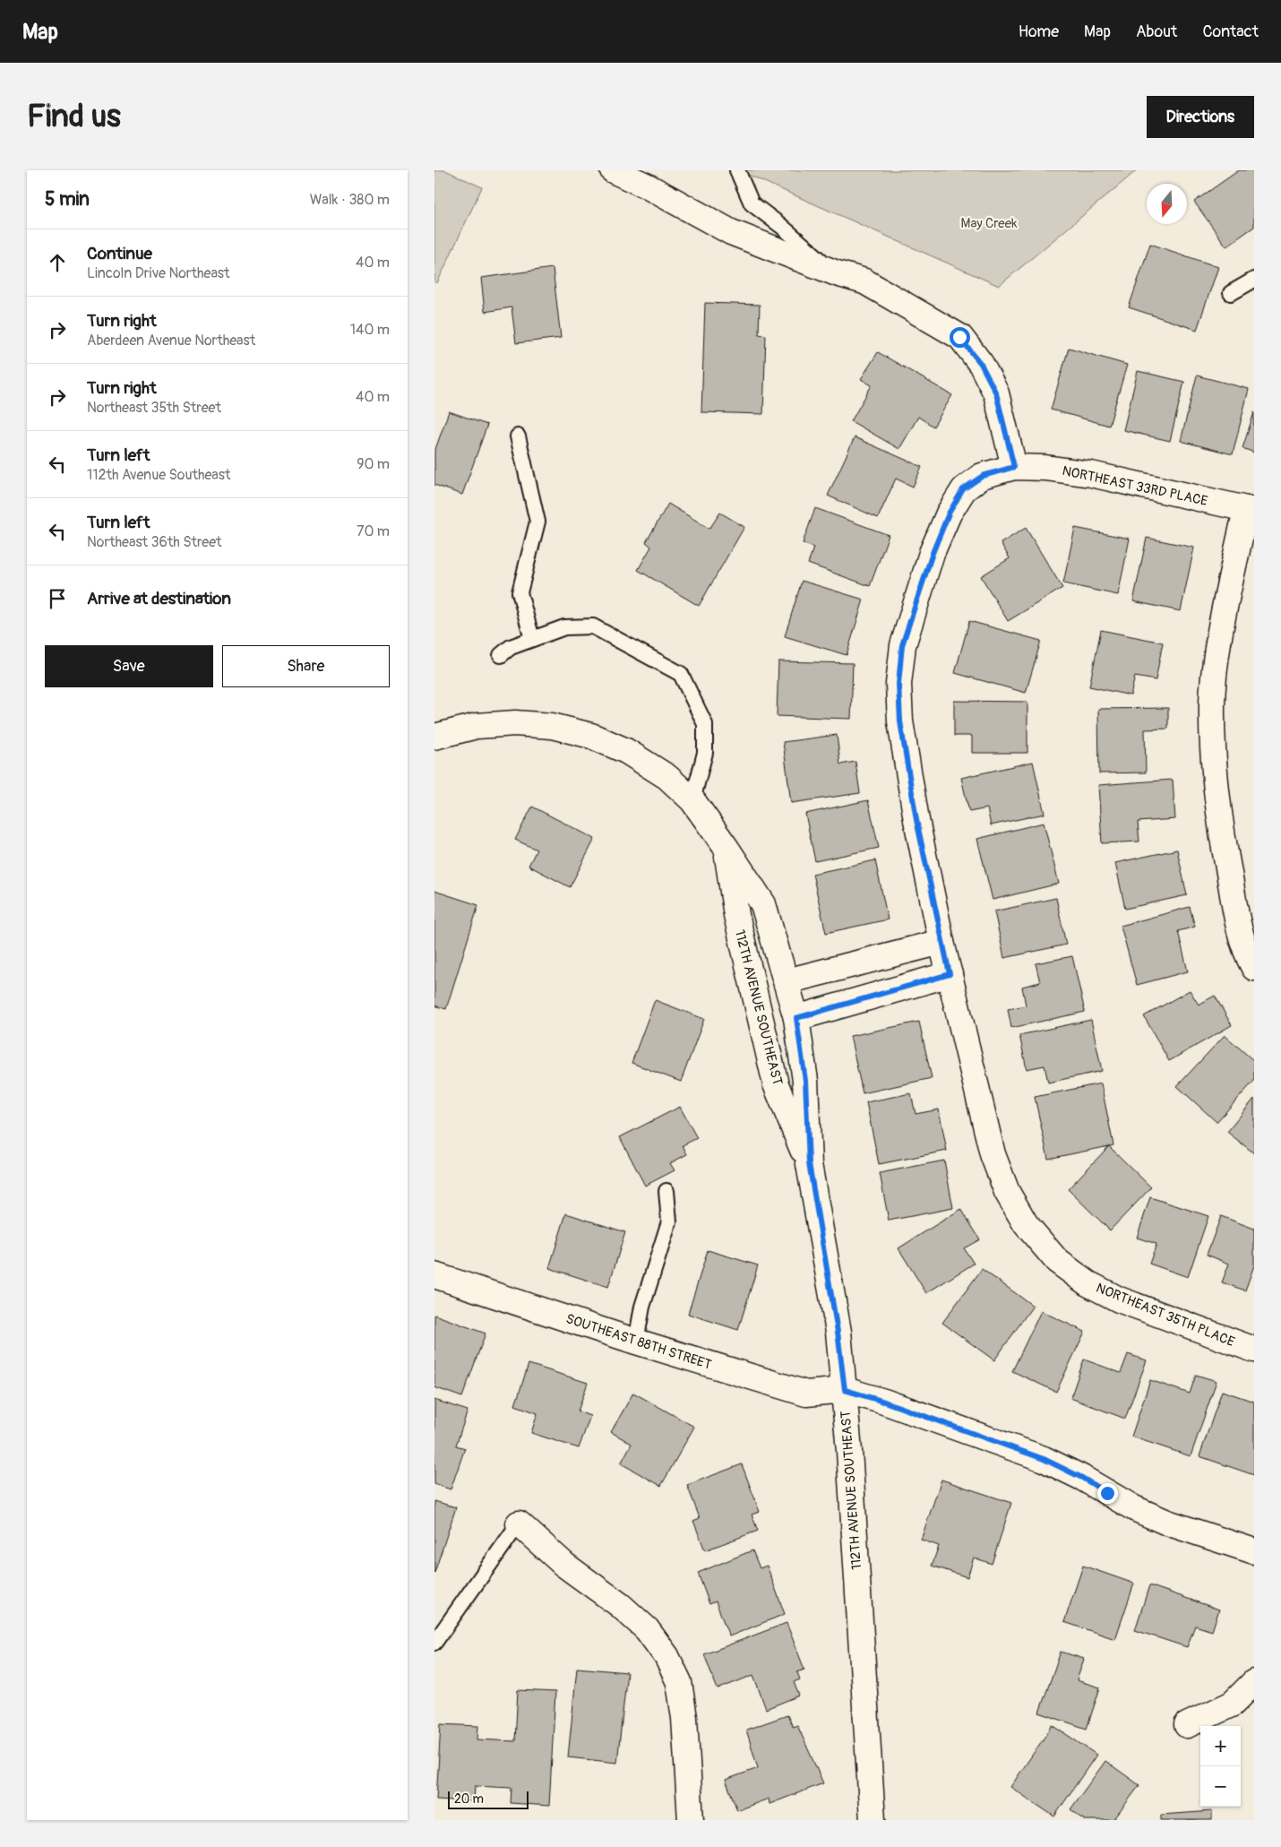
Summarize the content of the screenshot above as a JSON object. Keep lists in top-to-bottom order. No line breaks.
{"streets":{"street":["NORTHEAST 33RD PLACE","112TH AVENUE SOUTHEAST","NORTHEAST 35TH PLACE","SOUTHEAST 88TH STREET"]},"crossings":[["NORTHEAST 33RD PLACE","NORTHEAST 35TH PLACE"],["112TH AVENUE SOUTHEAST","SOUTHEAST 88TH STREET"]],"parks":["May Creek"],"scale_bar":"20 m","north":"bottom","page":{"header":"Map","nav":["Home","Map","About","Contact"],"buttons":["Directions",["Save","Share"]],"title":"Find us","heading":["5 min","Walk · 380 m"],"list":[["Continue","Lincoln Drive Northeast","40 m"],["Turn right","Aberdeen Avenue Northeast","140 m"],["Turn right","Northeast 35th Street","40 m"],["Turn left","112th Avenue Southeast","90 m"],["Turn left","Northeast 36th Street","70 m"],"Arrive at destination"],"map_buttons":["+","−"],"scale":"20 m"}}
